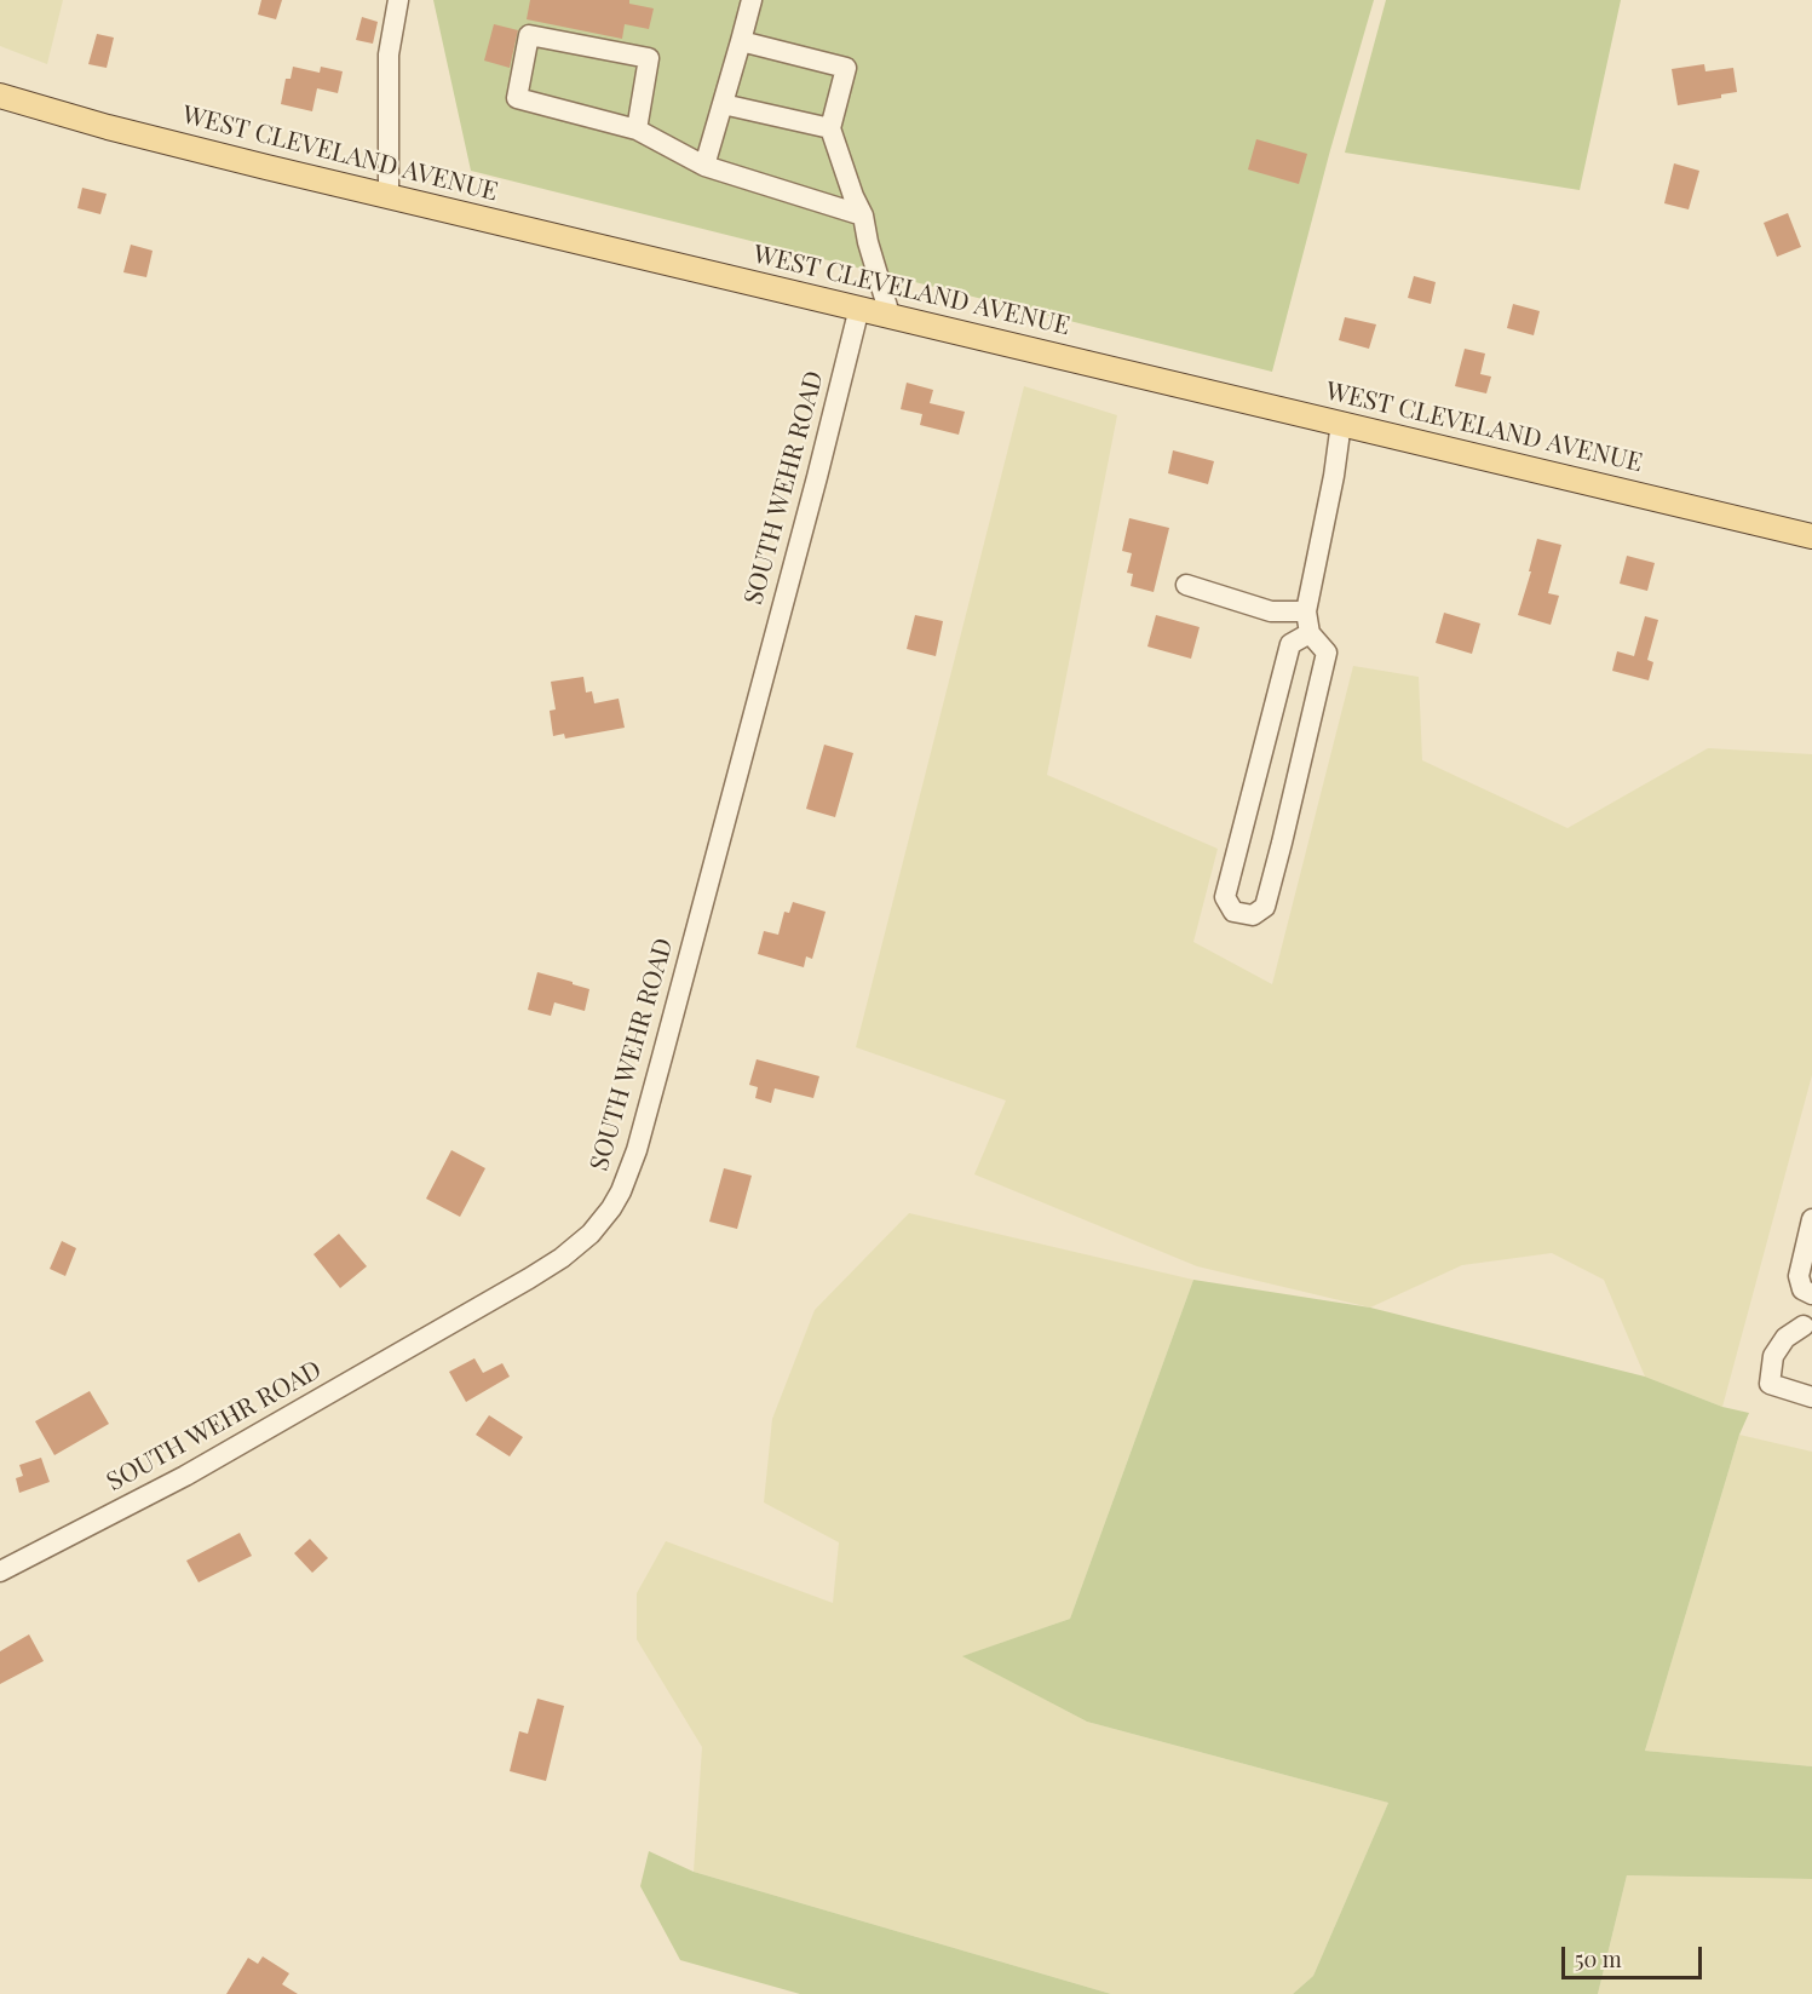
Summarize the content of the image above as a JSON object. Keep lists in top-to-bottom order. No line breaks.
{"streets":{"main road":["WEST CLEVELAND AVENUE"],"street":["SOUTH WEHR ROAD"]},"crossings":[["WEST CLEVELAND AVENUE","SOUTH WEHR ROAD"]],"scale_bar":"50 m"}
